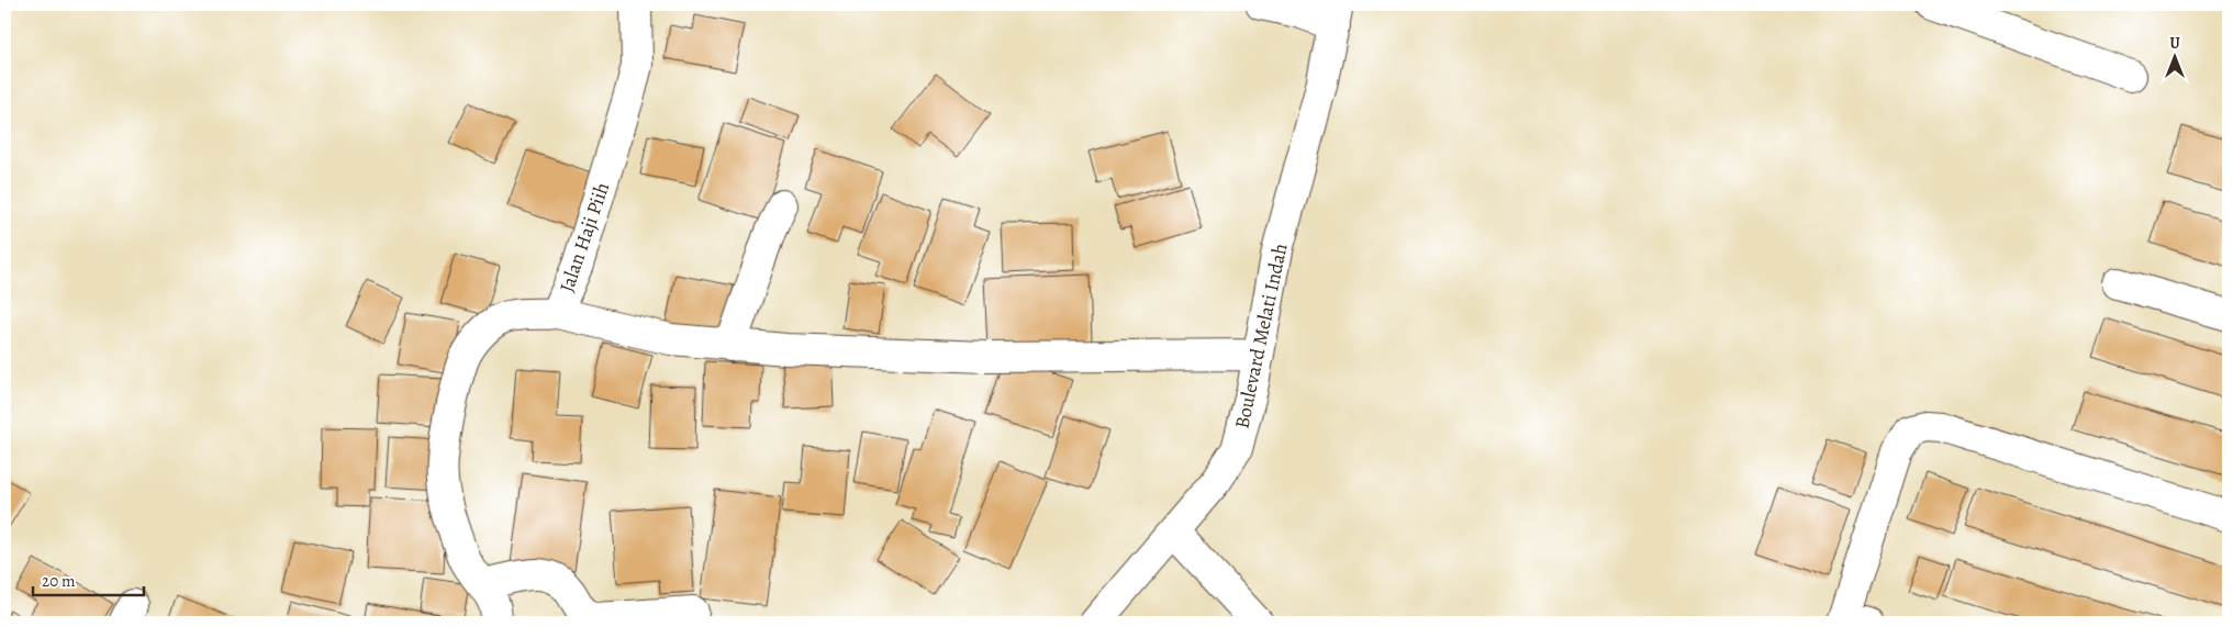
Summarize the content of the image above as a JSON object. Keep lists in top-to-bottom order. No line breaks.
{"streets":{"street":["Jalan Haji Piih","Boulevard Melati Indah"]},"scale_bar":"20 m","north":"top"}
